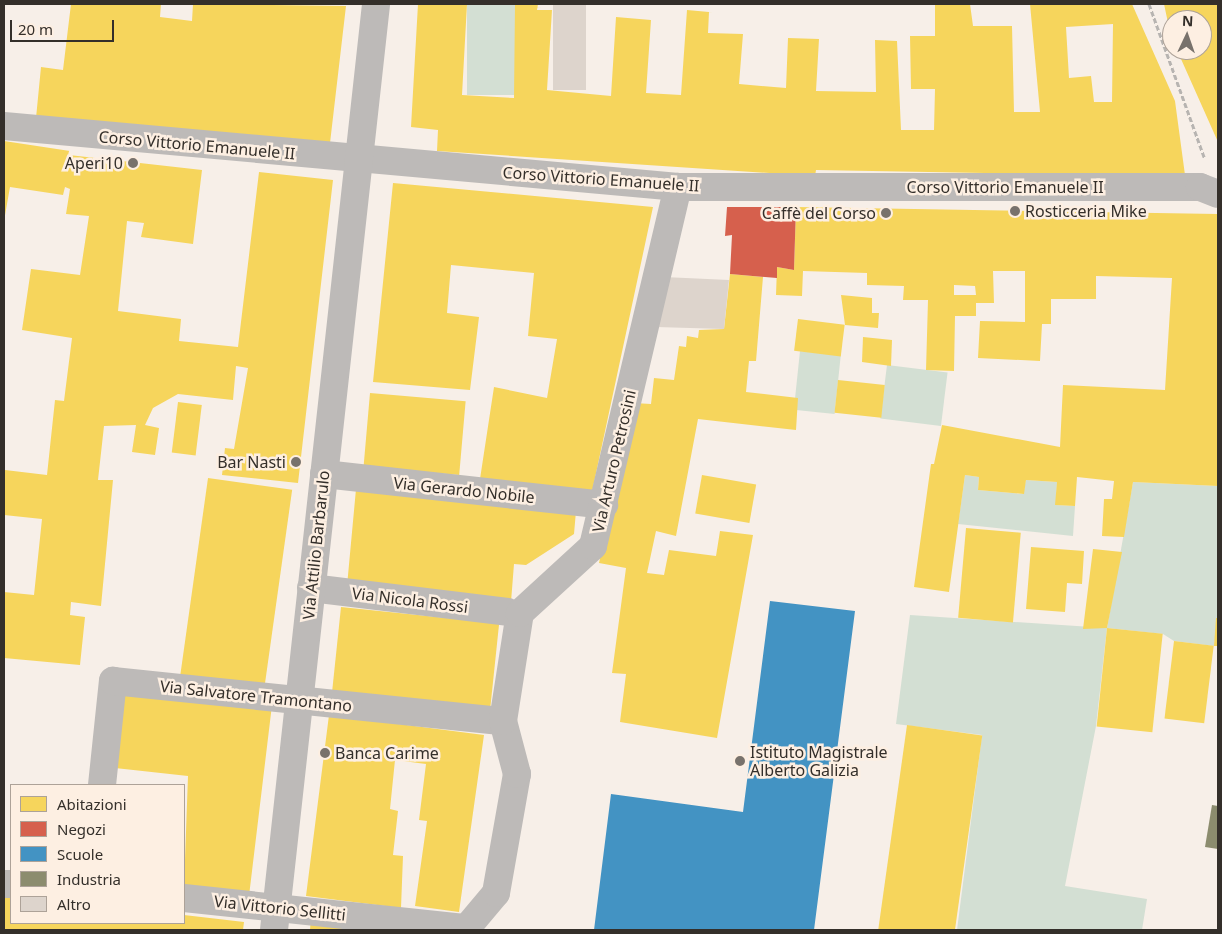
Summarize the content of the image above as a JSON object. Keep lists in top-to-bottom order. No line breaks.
{"streets":{"street":["Corso Vittorio Emanuele II","Via Arturo Petrosini","Via Gerardo Nobile","Via Attilio Barbarulo","Via Nicola Rossi","Via Salvatore Tramontano","Via Vittorio Sellitti"]},"crossings":[["Corso Vittorio Emanuele II","Via Arturo Petrosini"],["Corso Vittorio Emanuele II","Via Attilio Barbarulo"],["Via Arturo Petrosini","Via Gerardo Nobile"],["Via Arturo Petrosini","Via Salvatore Tramontano"],["Via Arturo Petrosini","Via Vittorio Sellitti"],["Via Gerardo Nobile","Via Attilio Barbarulo"],["Via Attilio Barbarulo","Via Nicola Rossi"],["Via Attilio Barbarulo","Via Salvatore Tramontano"],["Via Attilio Barbarulo","Via Vittorio Sellitti"]],"places":["Aperi10","Rosticceria Mike","Caffè del Corso","Bar Nasti","Banca Carime","Istituto Magistrale Alberto Galizia"],"legend":["Abitazioni","Negozi","Scuole","Industria","Altro"],"scale_bar":"20 m","north":"top"}
